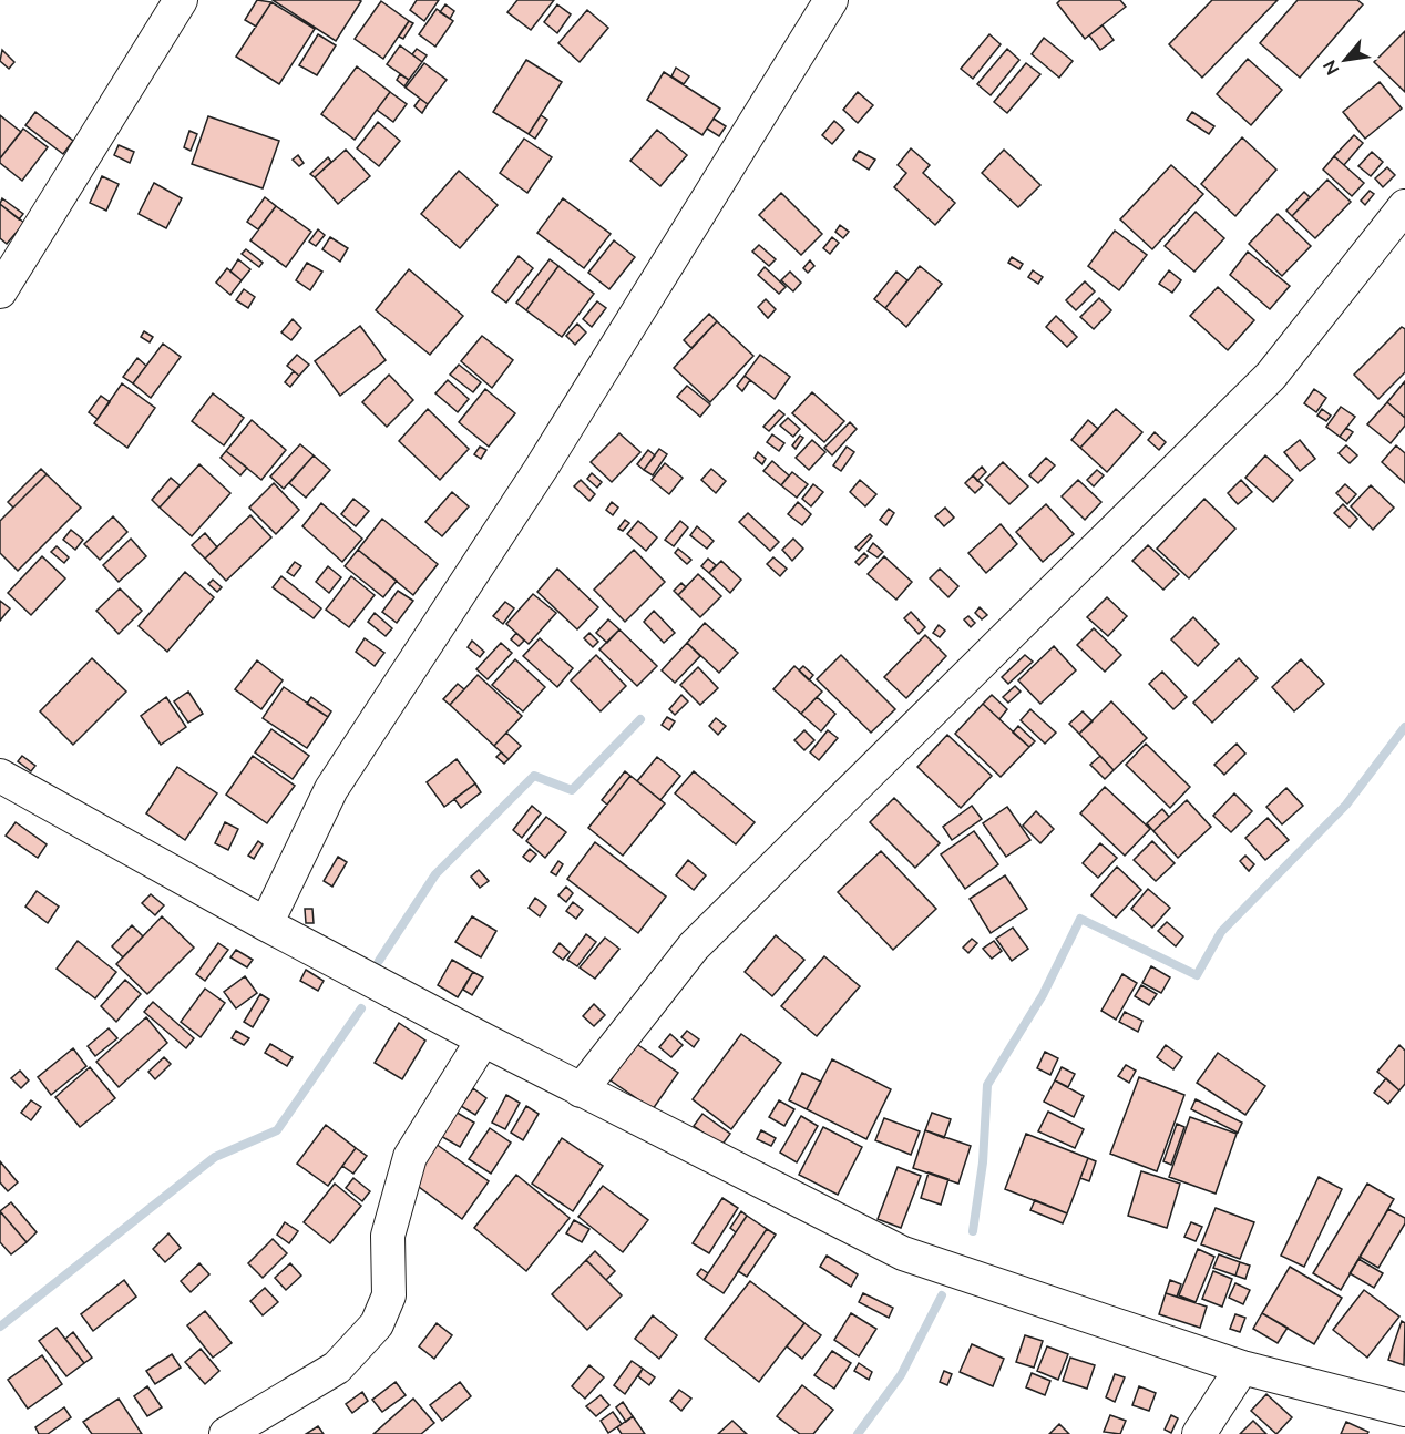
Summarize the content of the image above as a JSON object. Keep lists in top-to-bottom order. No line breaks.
{"north":"bottom left"}
